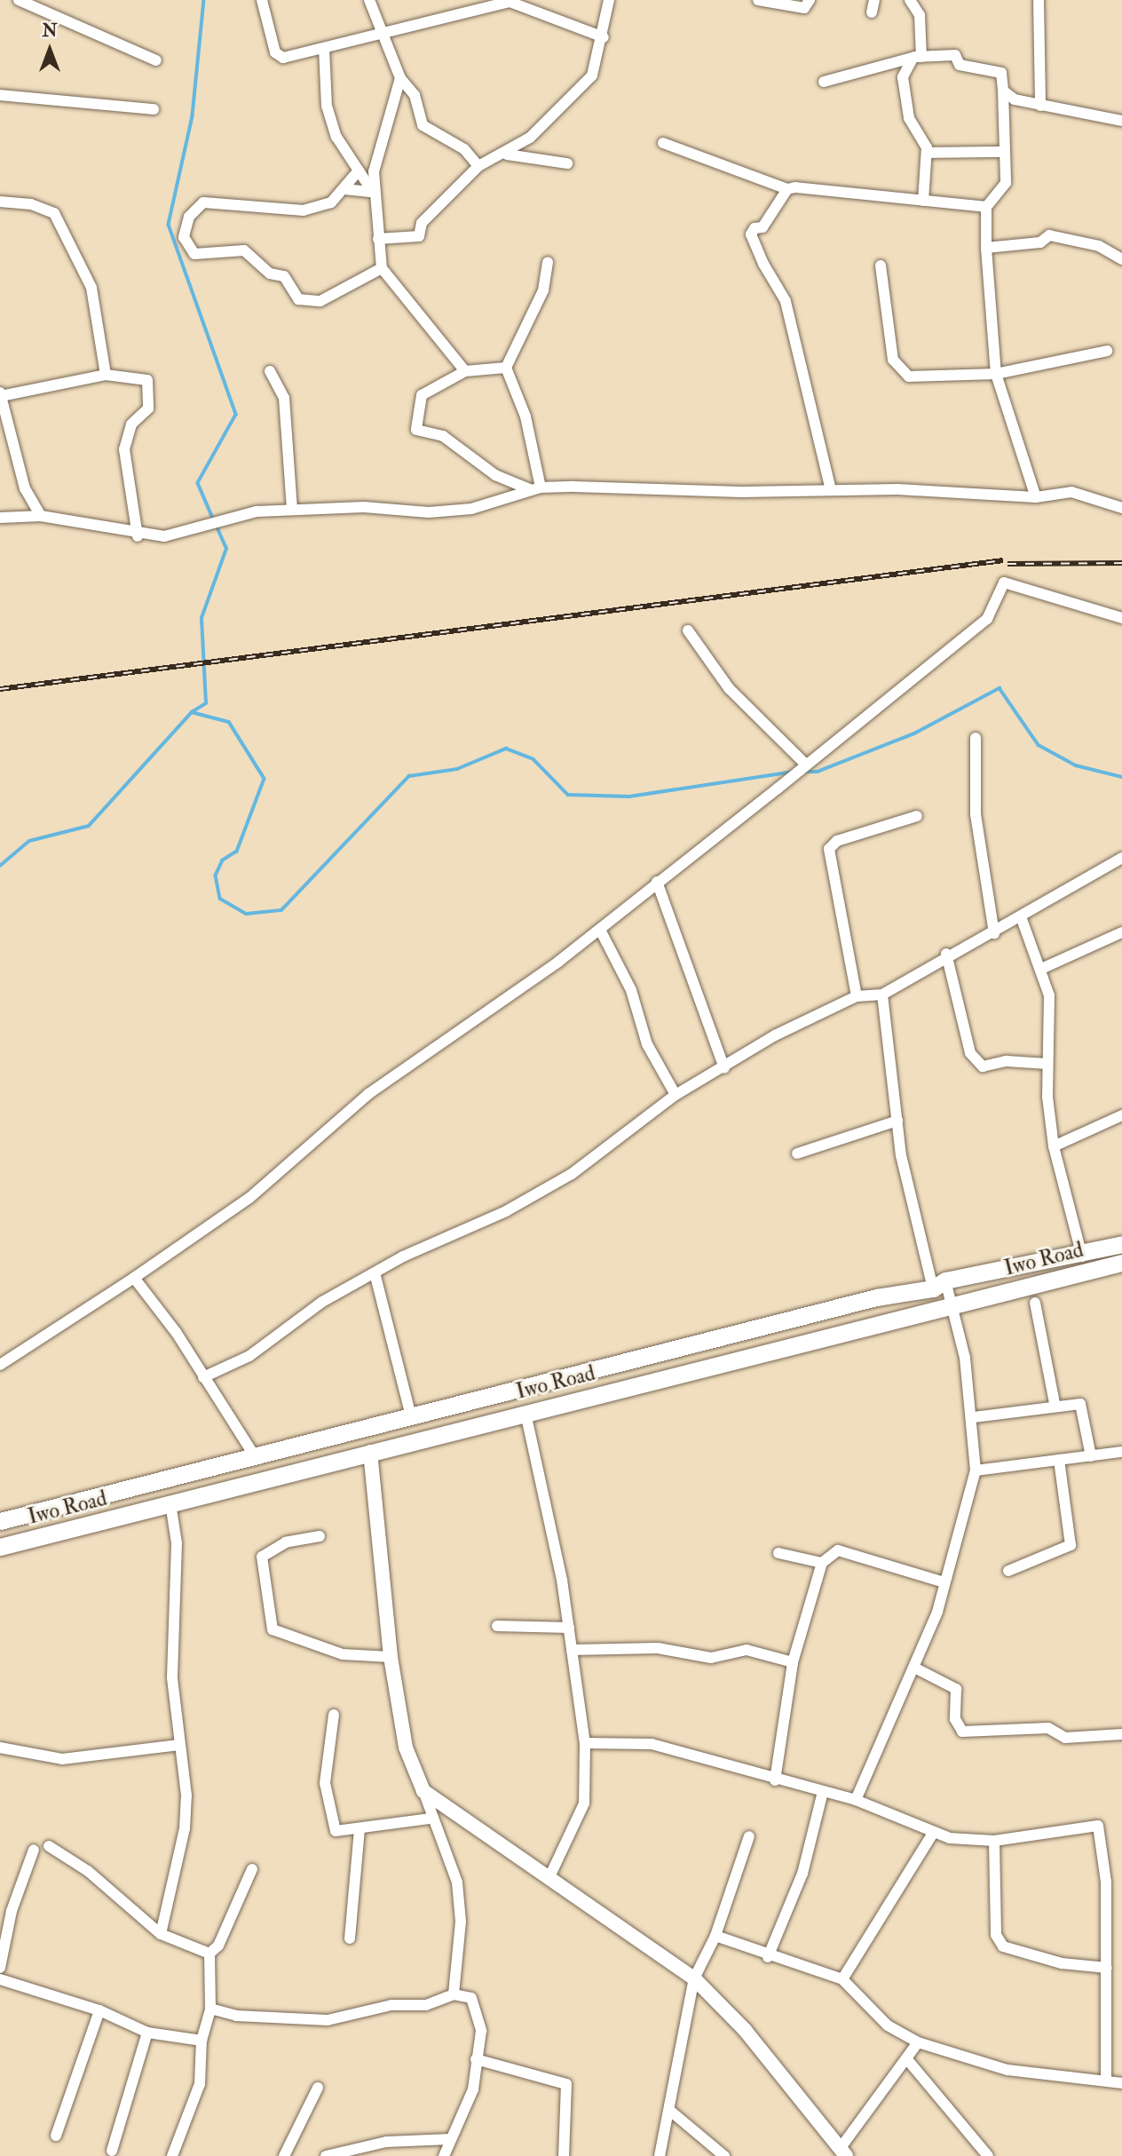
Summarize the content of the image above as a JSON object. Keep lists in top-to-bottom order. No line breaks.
{"streets":{"main road":["Iwo Road"]},"north":"top"}
